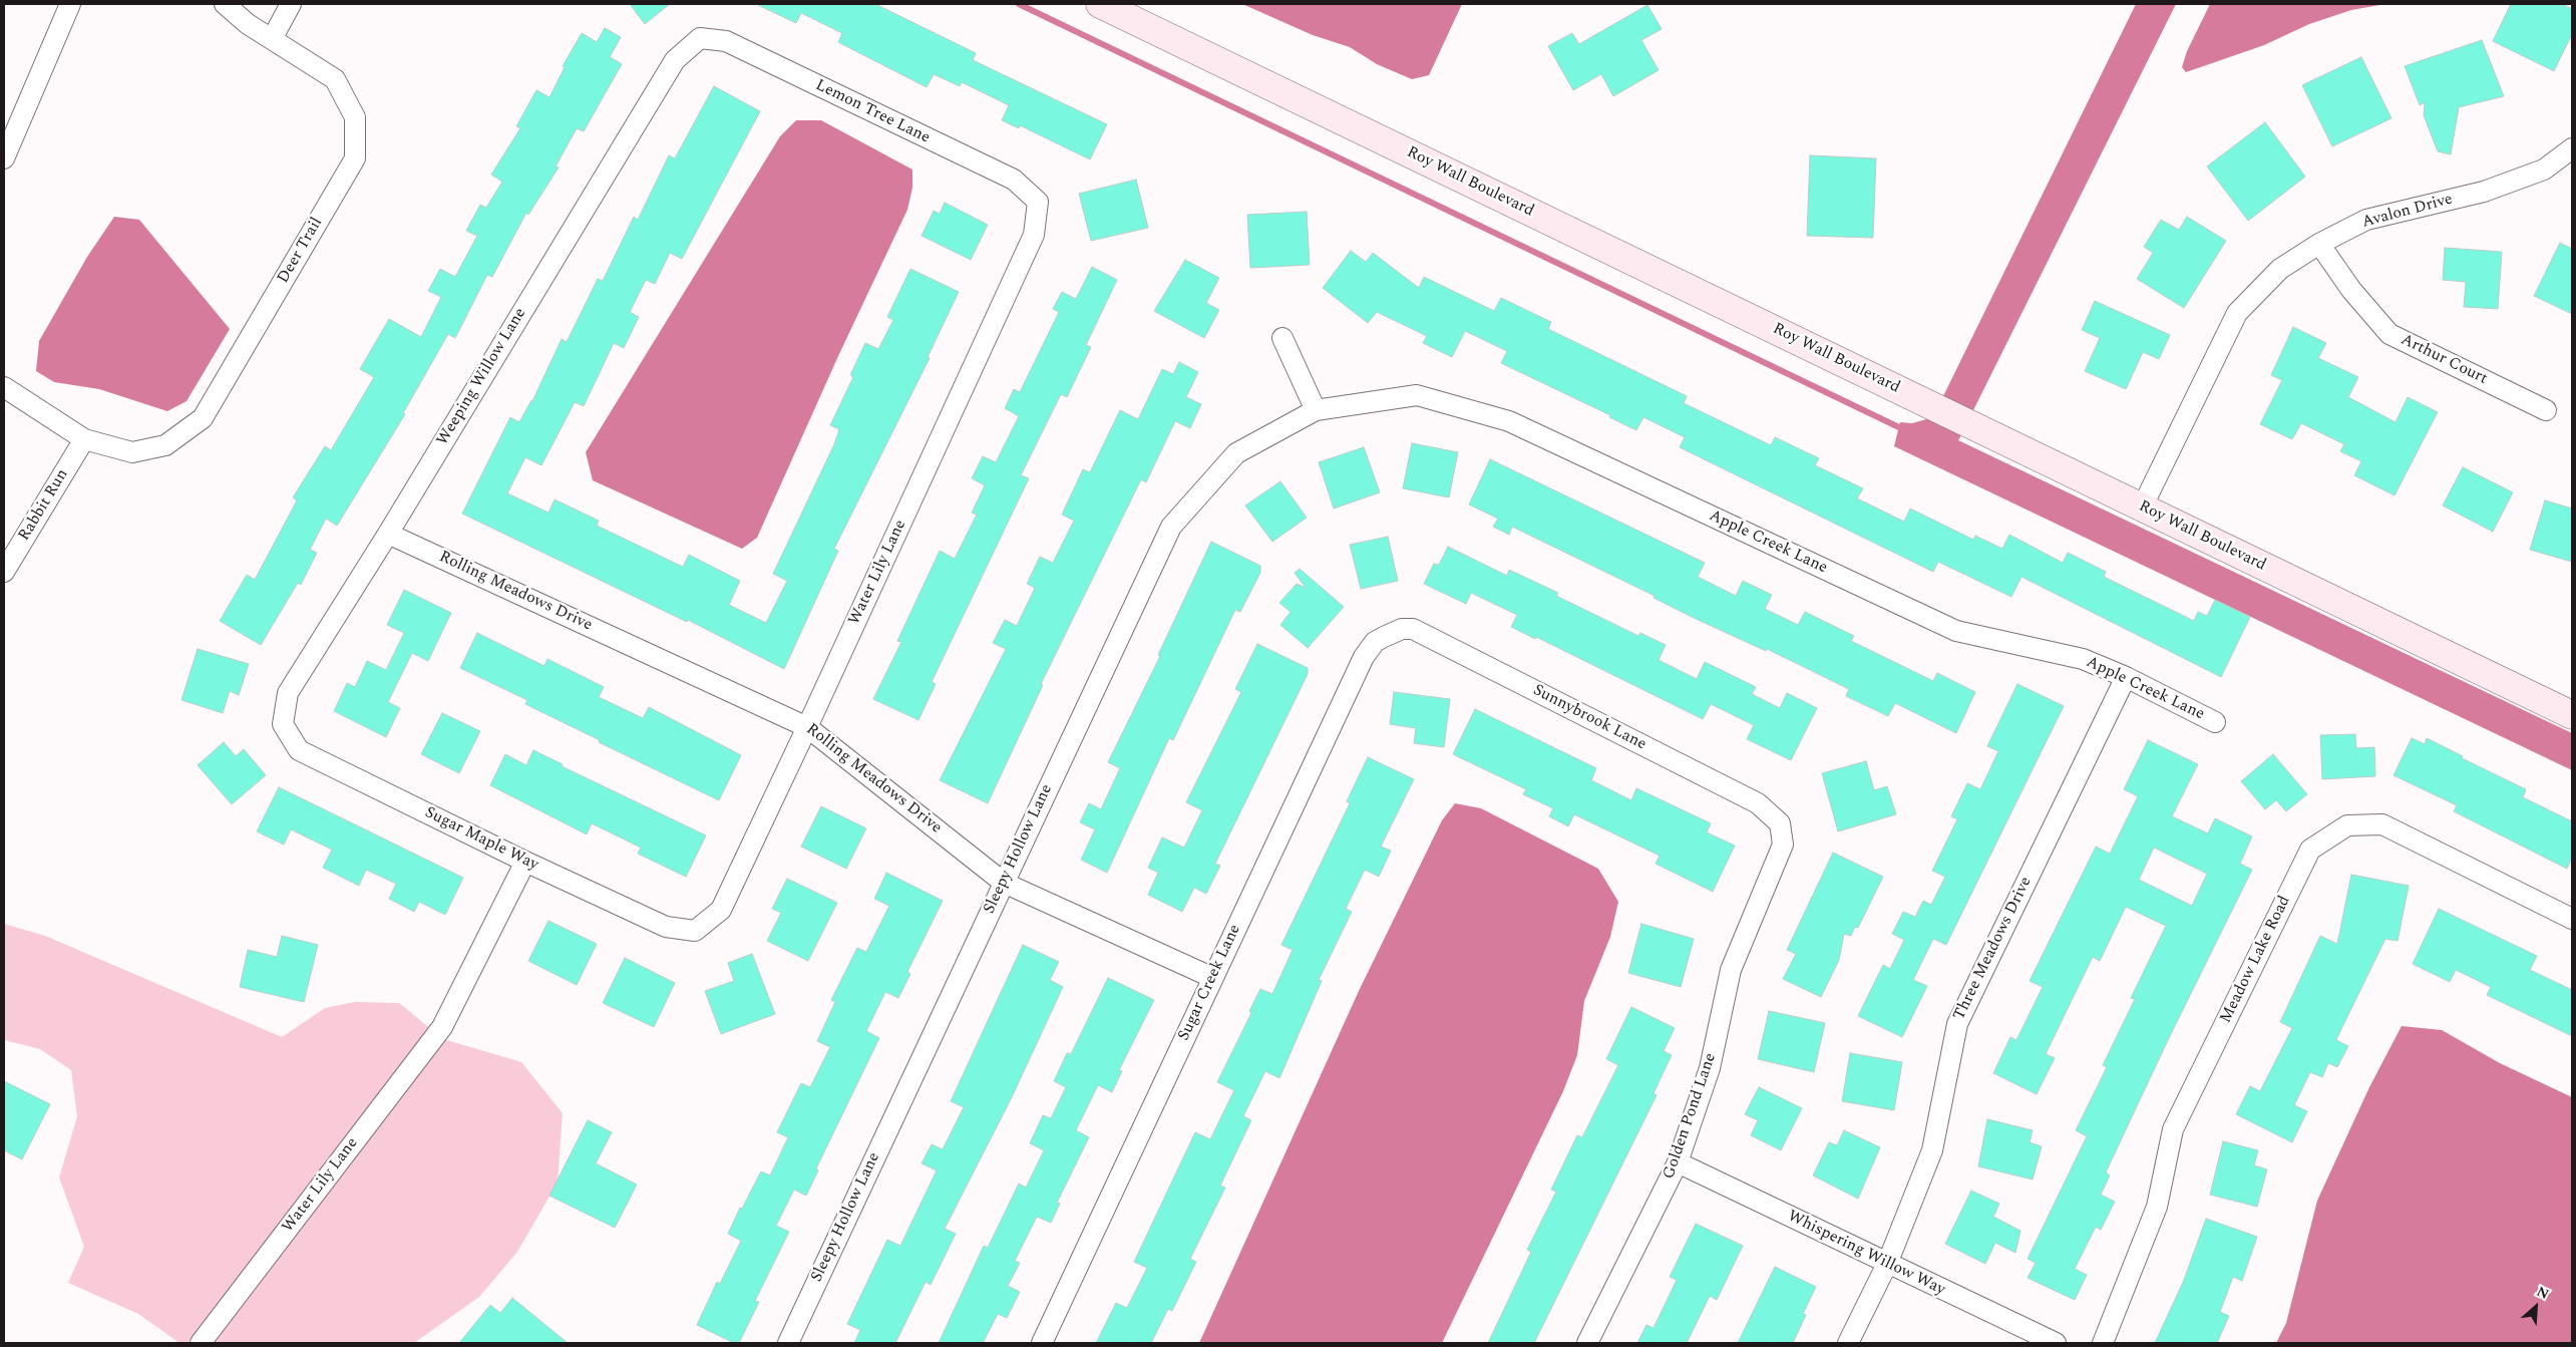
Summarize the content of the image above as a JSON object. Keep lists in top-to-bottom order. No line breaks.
{"streets":{"street":["Lemon Tree Lane","Roy Wall Boulevard","Avalon Drive","Deer Trail","Arthur Court","Weeping Willow Lane","Rabbit Run","Apple Creek Lane","Water Lily Lane","Rolling Meadows Drive","Sunnybrook Lane","Sugar Maple Way","Sleepy Hollow Lane","Three Meadows Drive","Meadow Lake Road","Sugar Creek Lane","Golden Pond Lane","Whispering Willow Way"]},"crossings":[["Lemon Tree Lane","Weeping Willow Lane"],["Lemon Tree Lane","Water Lily Lane"],["Roy Wall Boulevard","Avalon Drive"],["Avalon Drive","Arthur Court"],["Deer Trail","Rabbit Run"],["Weeping Willow Lane","Rolling Meadows Drive"],["Weeping Willow Lane","Sugar Maple Way"],["Apple Creek Lane","Sleepy Hollow Lane"],["Apple Creek Lane","Three Meadows Drive"],["Water Lily Lane","Rolling Meadows Drive"],["Water Lily Lane","Sugar Maple Way"],["Rolling Meadows Drive","Sleepy Hollow Lane"],["Rolling Meadows Drive","Sugar Creek Lane"],["Sunnybrook Lane","Sugar Creek Lane"],["Sunnybrook Lane","Golden Pond Lane"],["Three Meadows Drive","Whispering Willow Way"],["Golden Pond Lane","Whispering Willow Way"]],"north":"top right"}
